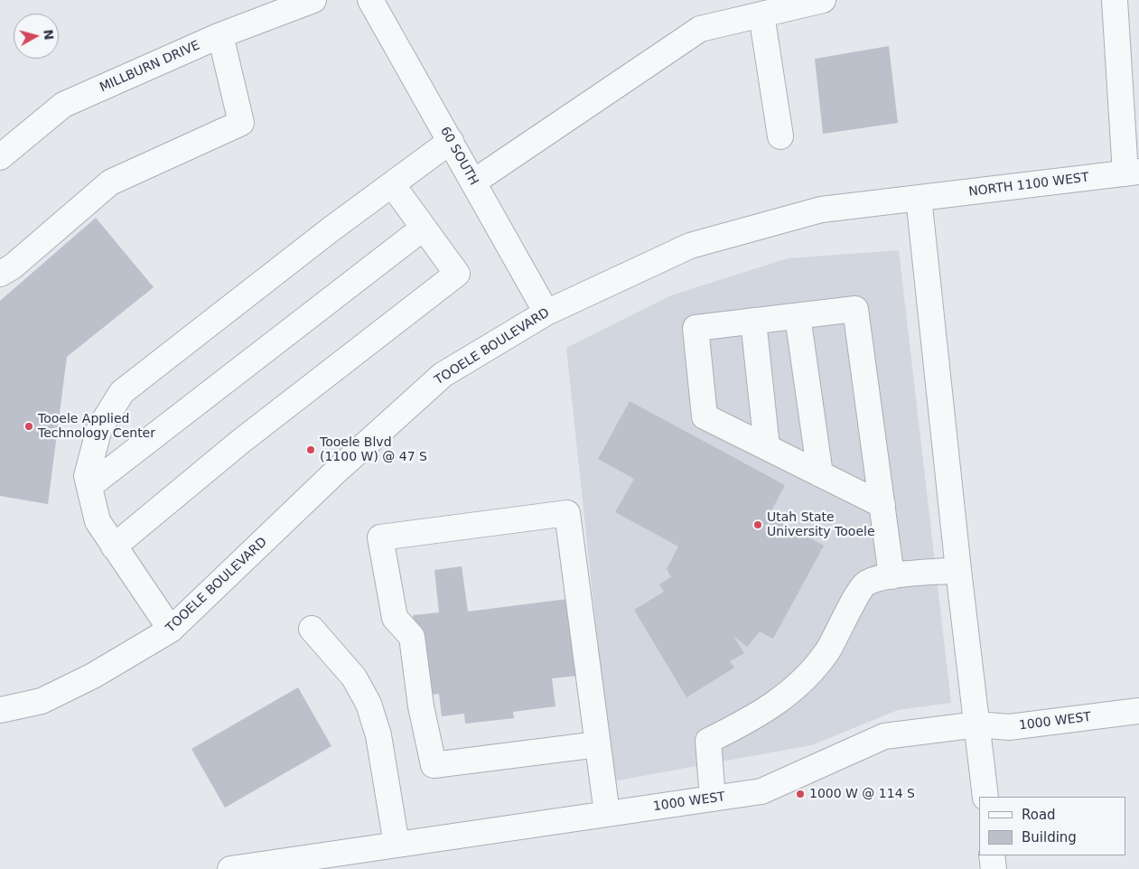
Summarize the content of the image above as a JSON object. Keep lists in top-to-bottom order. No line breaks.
{"streets":{"street":["MILLBURN DRIVE","60 SOUTH","NORTH 1100 WEST","TOOELE BOULEVARD","1000 WEST"]},"crossings":[["60 SOUTH","TOOELE BOULEVARD"],["NORTH 1100 WEST","TOOELE BOULEVARD"]],"places":["Tooele Applied Technology Center","Tooele Blvd (1100 W) @ 47 S","Utah State University Tooele","1000 W @ 114 S"],"legend":["Road","Building"],"north":"right"}
